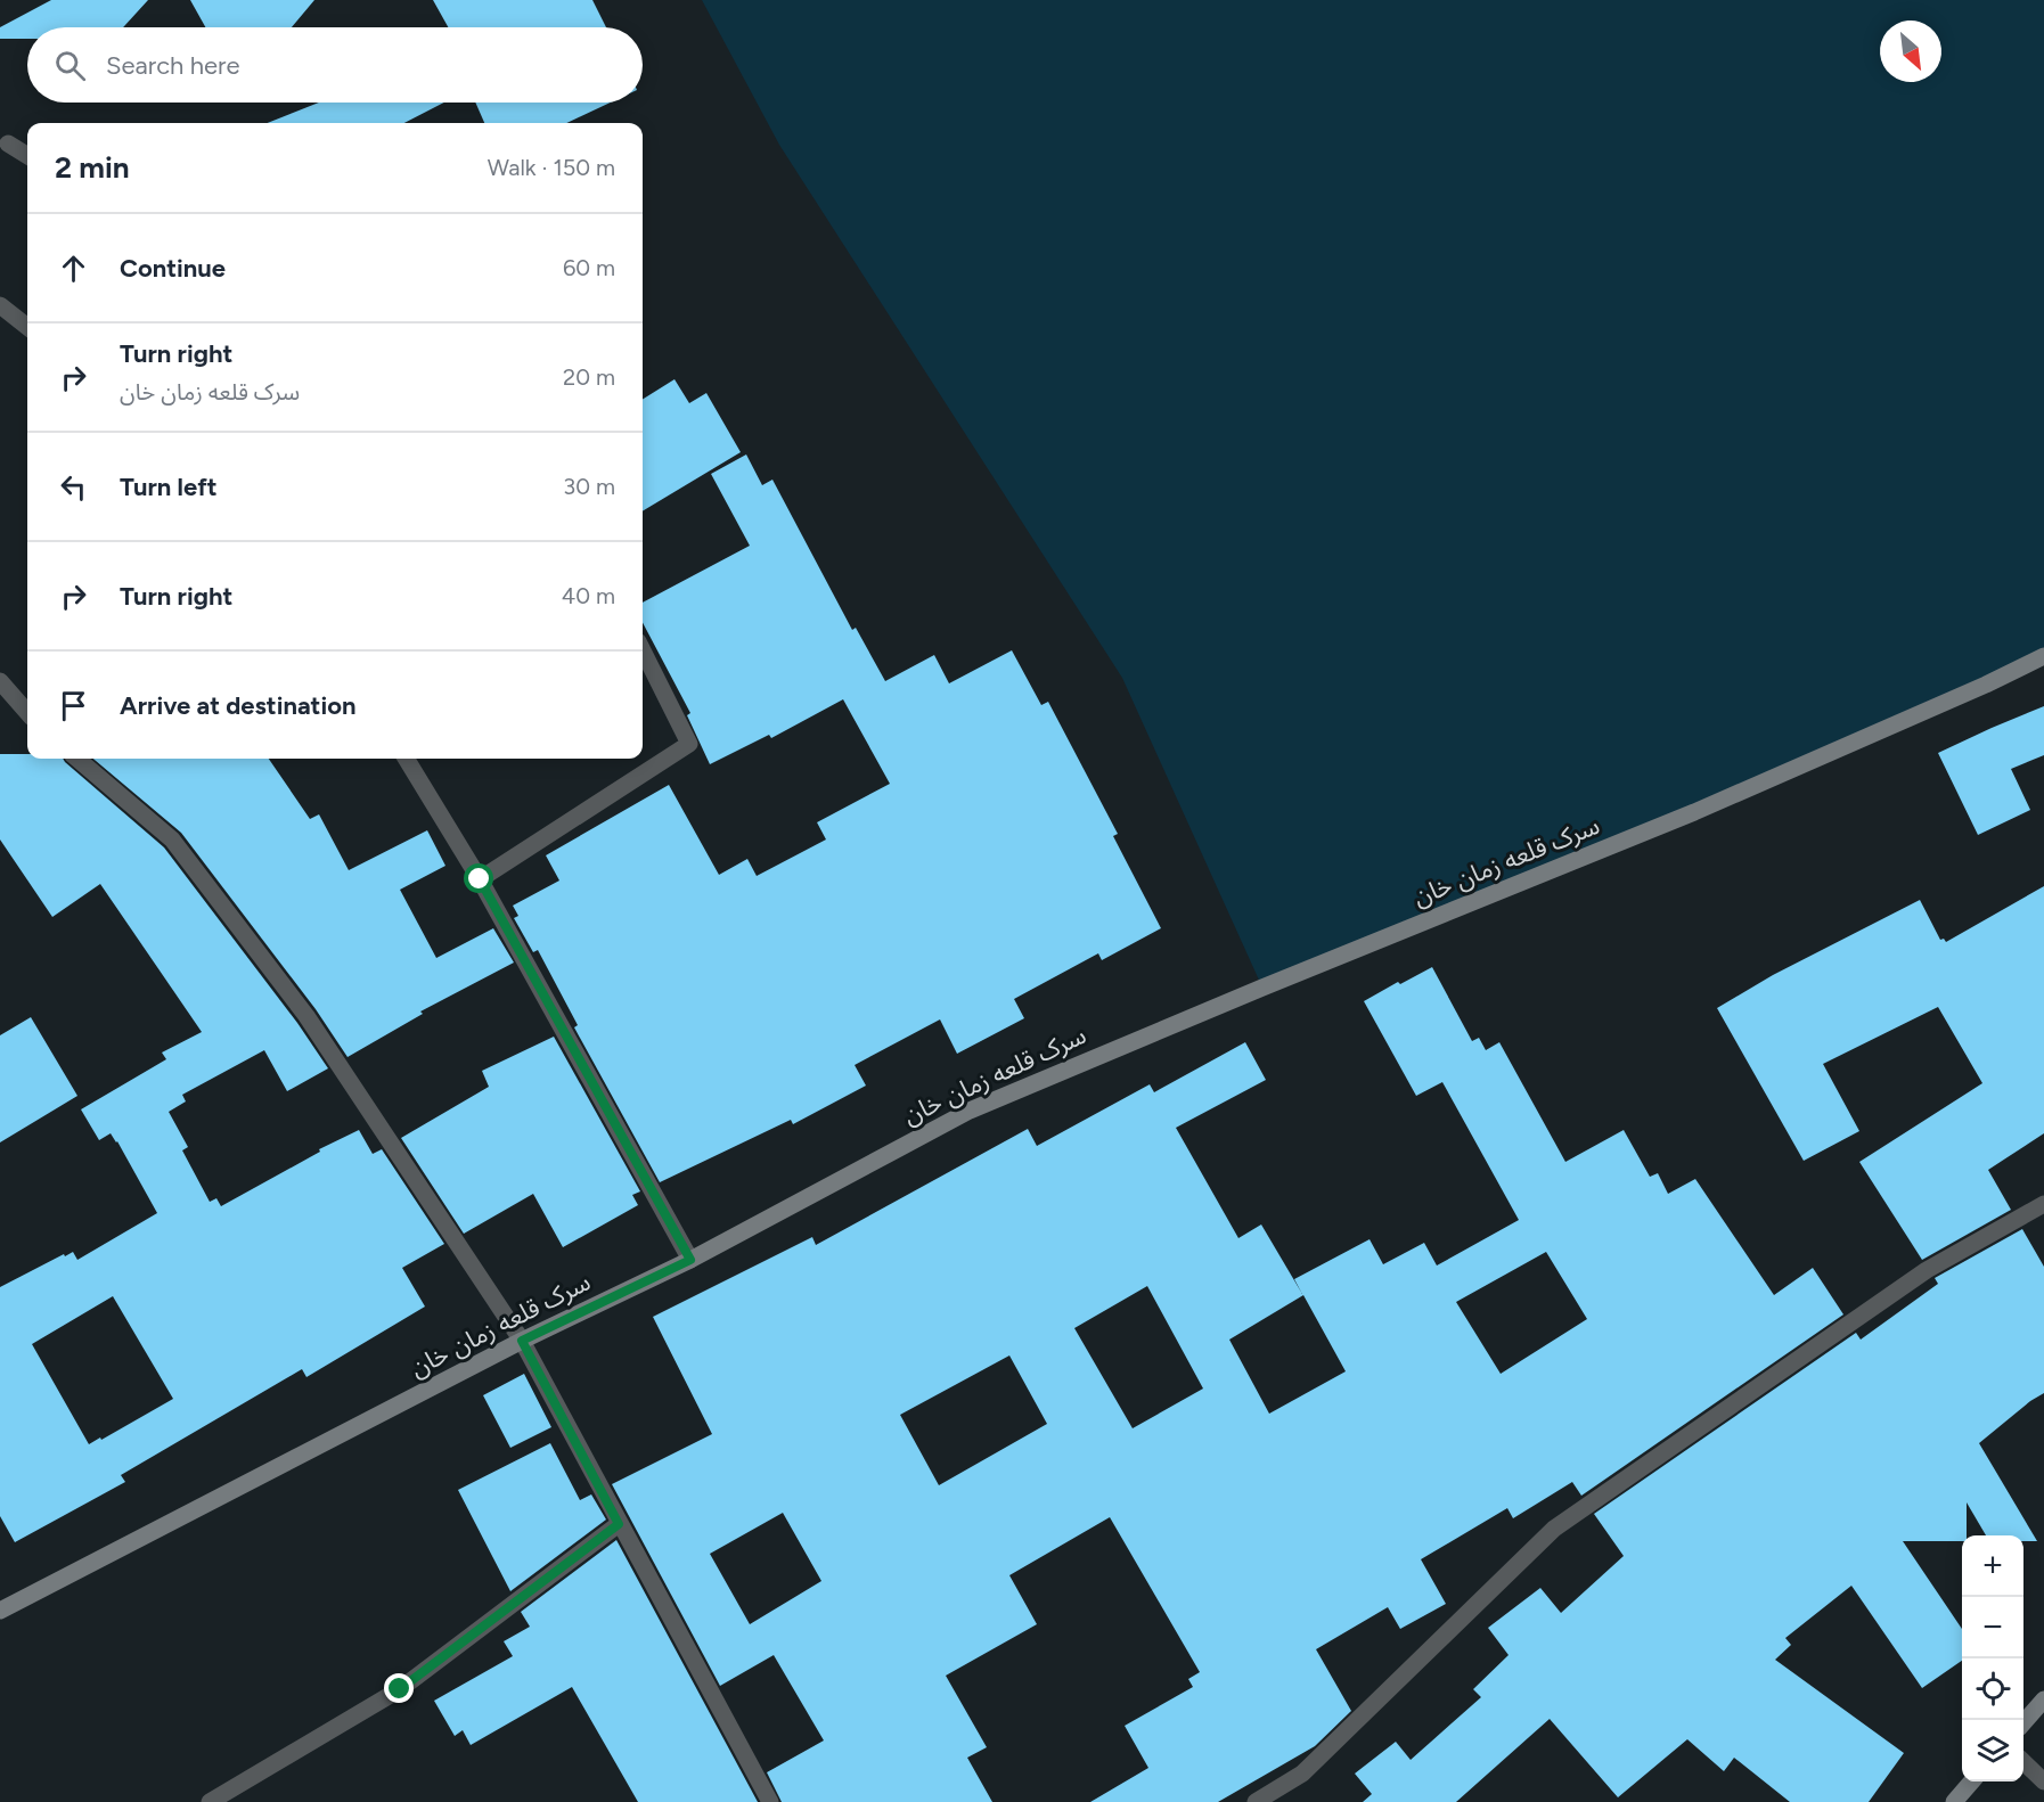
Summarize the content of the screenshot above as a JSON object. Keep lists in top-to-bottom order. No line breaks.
{"streets":{"street":["سرک قلعه زمان خان"]},"north":"bottom right","page":{"search":"Search here","heading":["2 min","Walk · 150 m"],"list":[["Continue","60 m"],["Turn right","سرک قلعه زمان خان","20 m"],["Turn left","30 m"],["Turn right","40 m"],"Arrive at destination"],"map_buttons":["+","−"]}}
